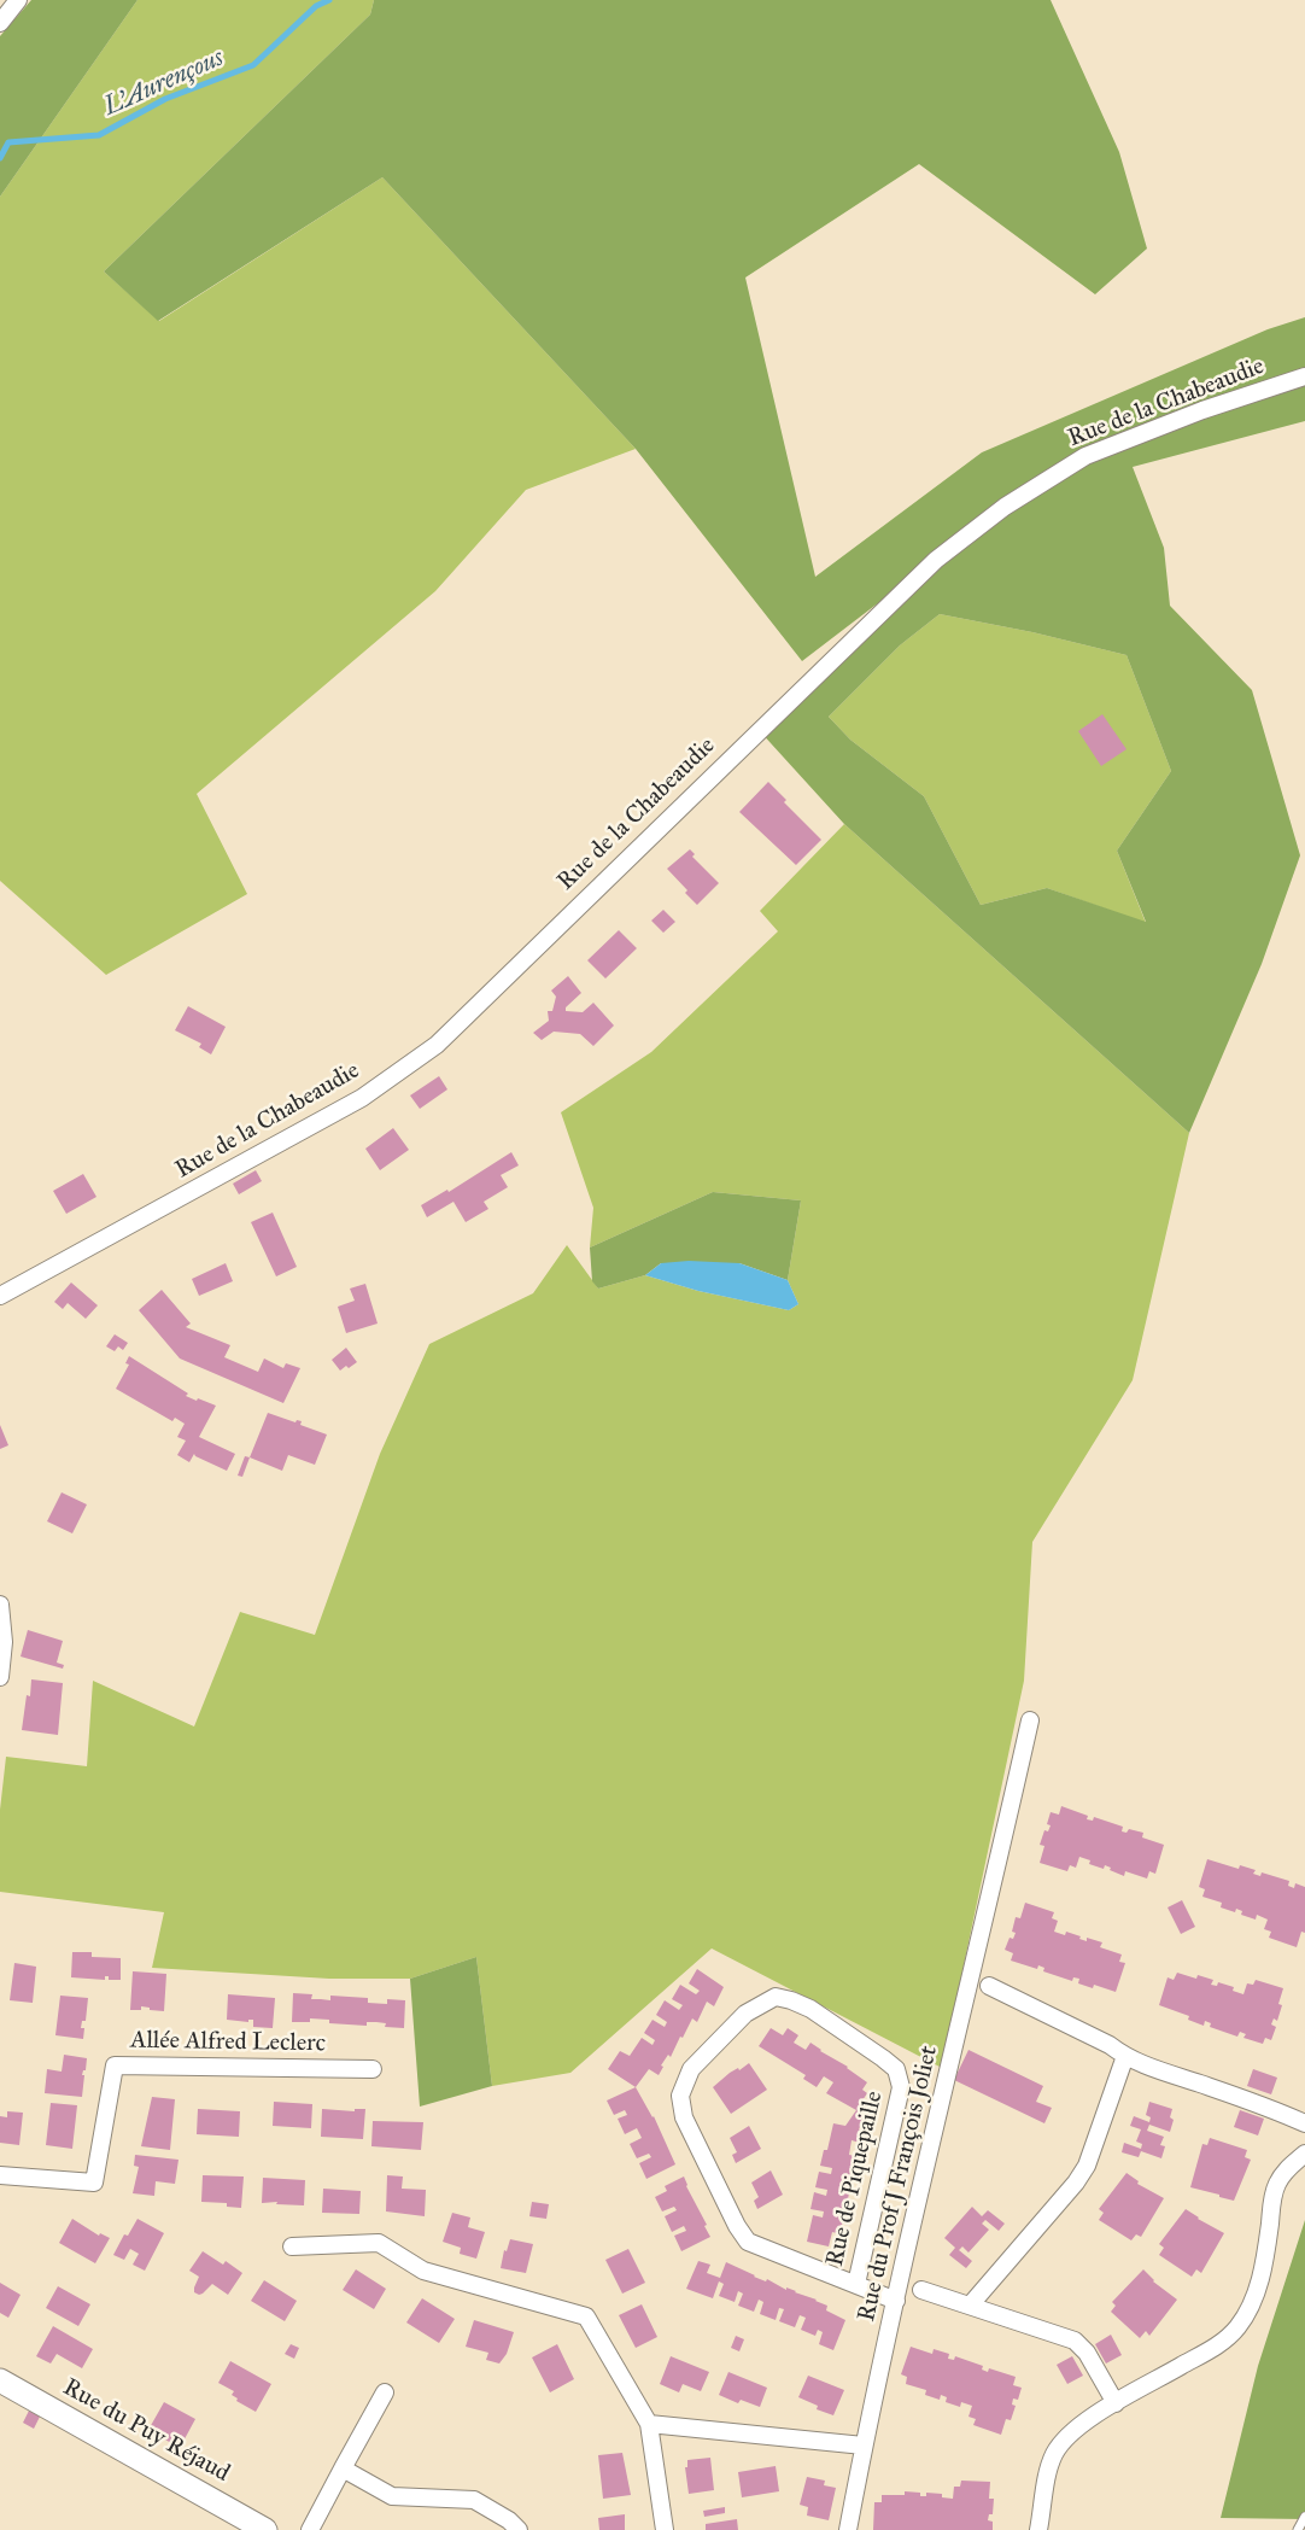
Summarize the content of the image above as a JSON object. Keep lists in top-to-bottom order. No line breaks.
{"streets":{"street":["Rue de la Chabeaudie","Allée Alfred Leclerc","Rue de Piquepaille","Rue du Prof J François Joliet","Rue du Puy Réjaud"]},"crossings":[["Rue de Piquepaille","Rue du Prof J François Joliet"]],"water":["L'Aurençous"]}
